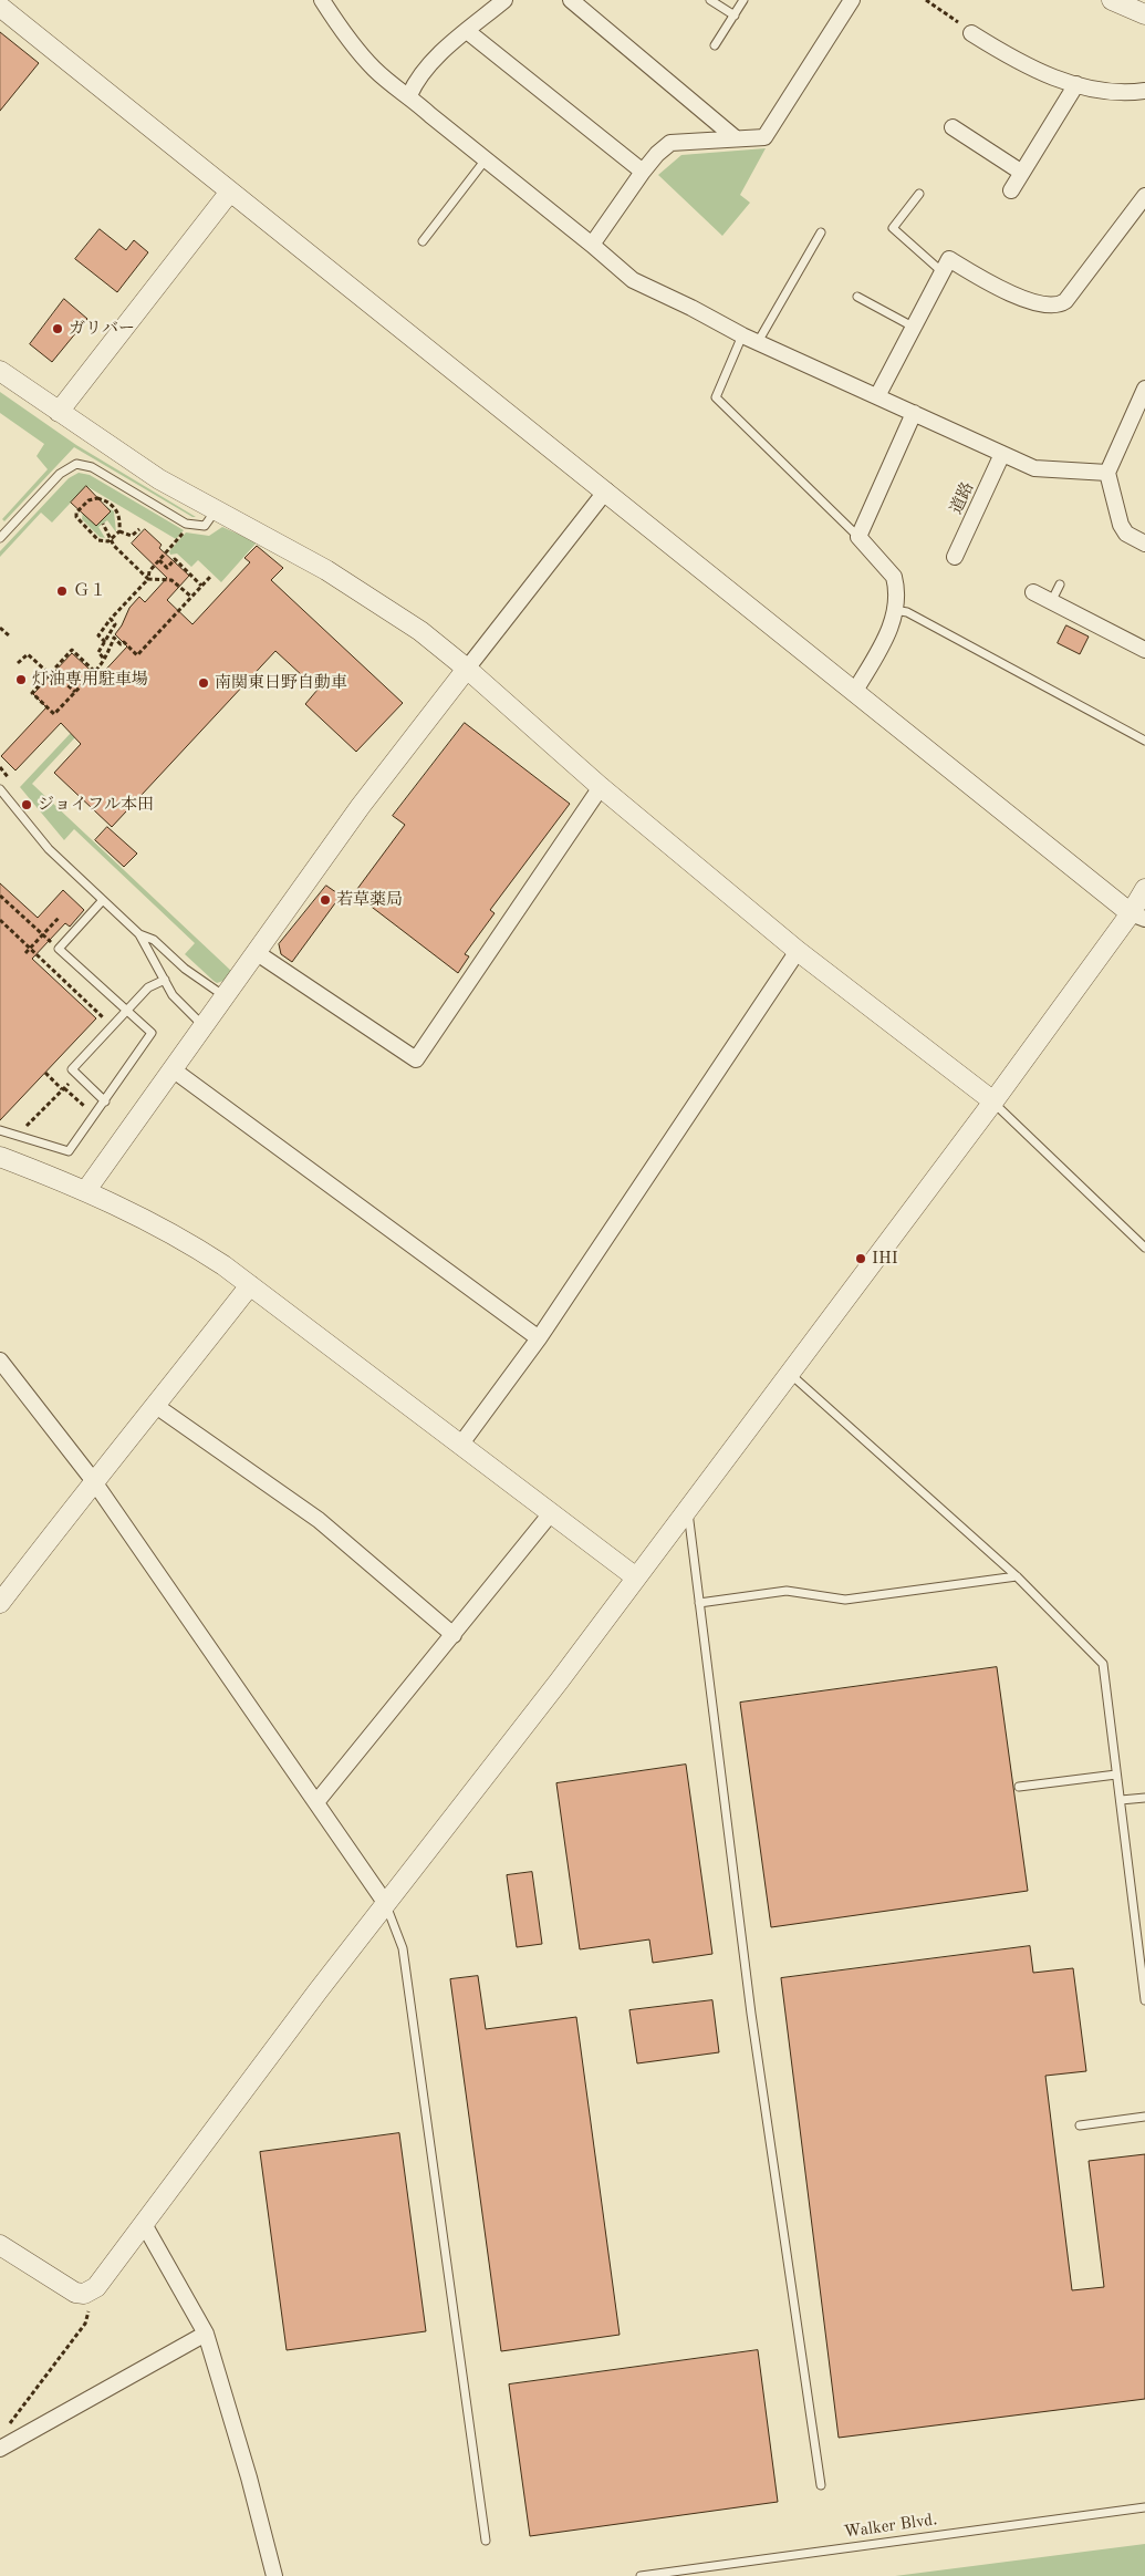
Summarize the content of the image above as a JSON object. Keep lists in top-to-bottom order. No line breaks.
{"streets":{"street":["道路"],"lane":["Walker Blvd."]},"places":["ガリバー","Ｇ１","灯油専用駐車場","南関東日野自動車","ジョイフル本田","若草薬局","IHI"]}
